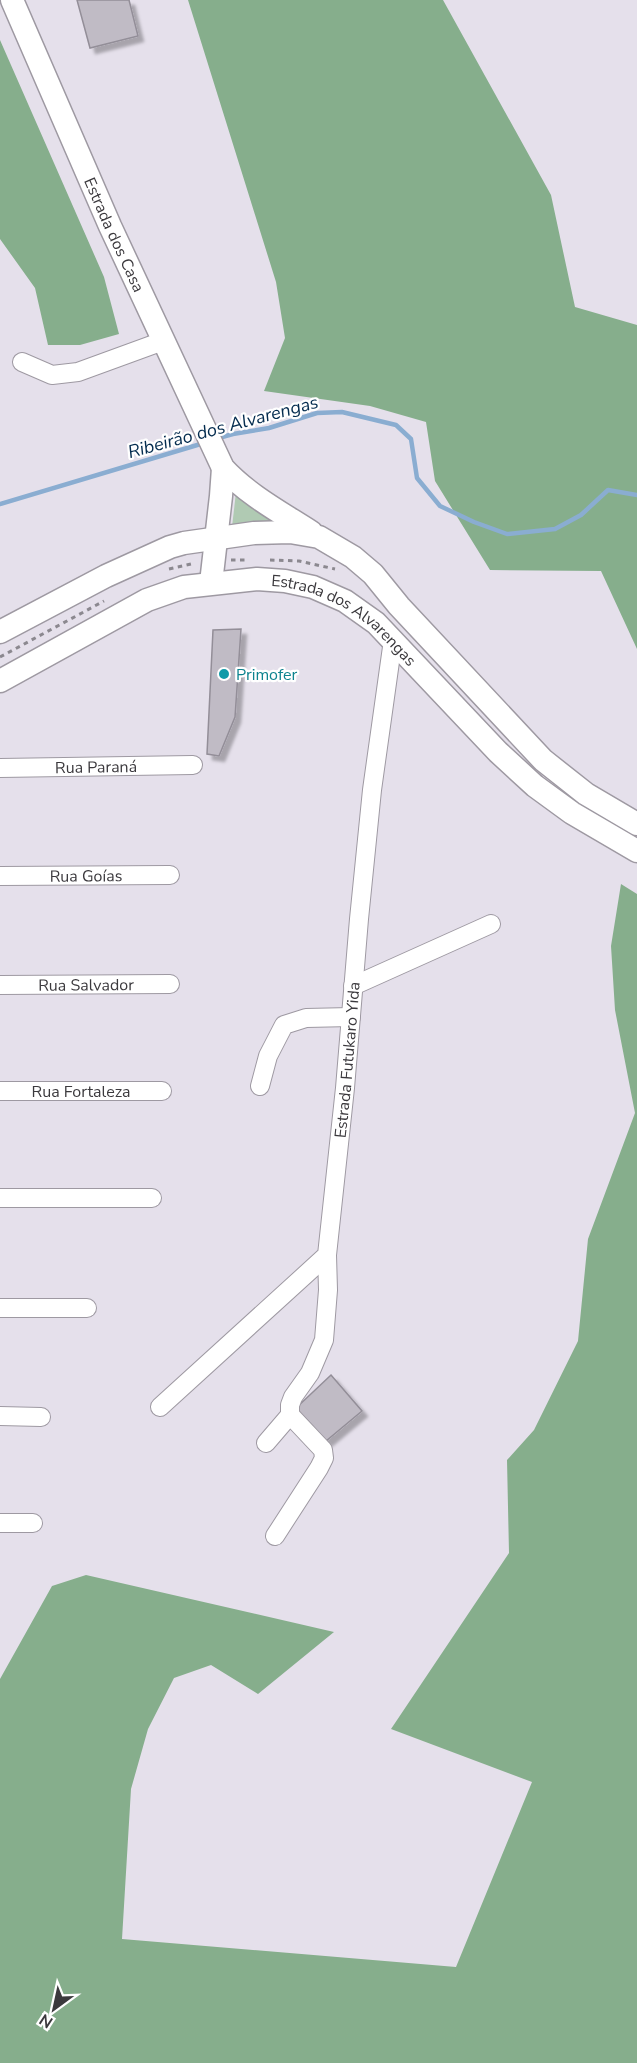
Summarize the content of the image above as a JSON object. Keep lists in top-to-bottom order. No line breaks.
{"streets":{"main road":["Estrada dos Casa","Estrada dos Alvarengas"],"street":["Rua Paraná","Rua Goías","Rua Salvador","Estrada Futukaro Yida","Rua Fortaleza"]},"crossings":[["Estrada dos Alvarengas","Estrada Futukaro Yida"]],"water":["Ribeirão dos Alvarengas"],"places":["Primofer"],"north":"bottom left"}
